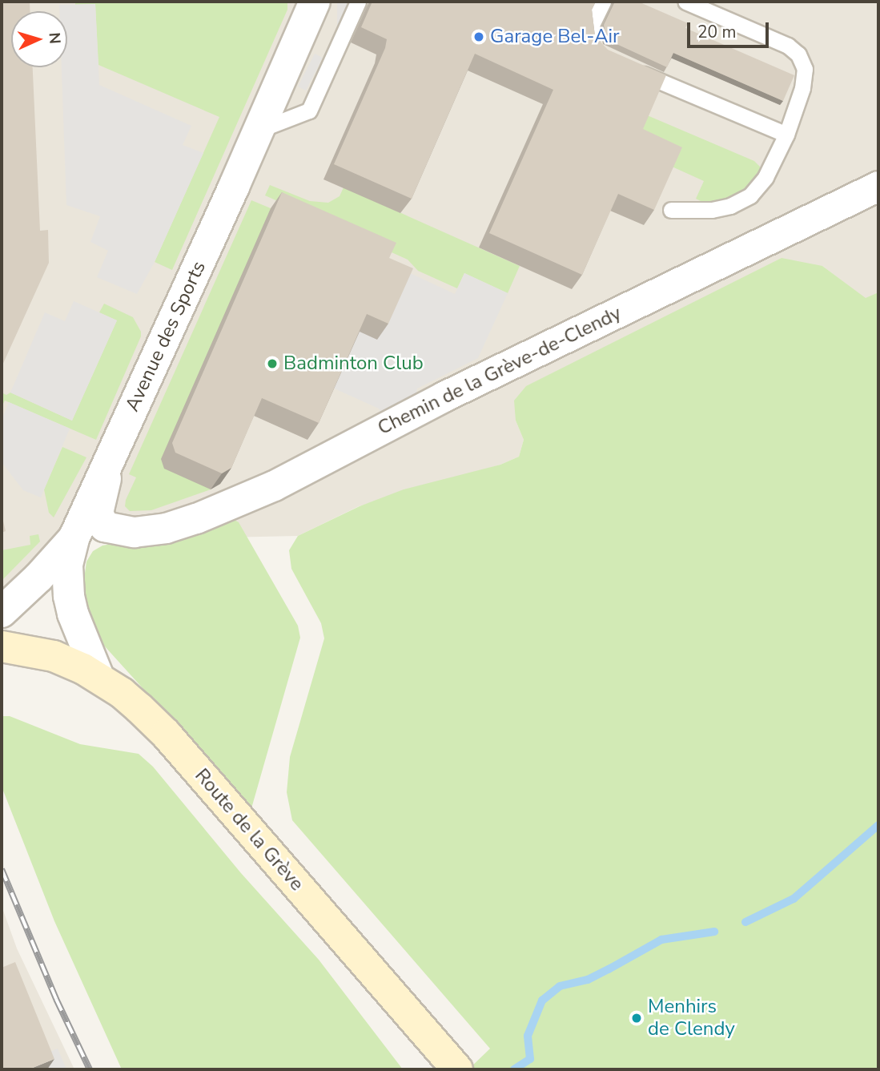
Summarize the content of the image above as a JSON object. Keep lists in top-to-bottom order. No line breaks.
{"streets":{"main road":["Route de la Grève"],"street":["Avenue des Sports","Chemin de la Grève-de-Clendy"]},"crossings":[["Avenue des Sports","Chemin de la Grève-de-Clendy"],["Avenue des Sports","Route de la Grève"]],"places":["Garage Bel-Air","Badminton Club","Menhirs de Clendy"],"scale_bar":"20 m","north":"right"}
